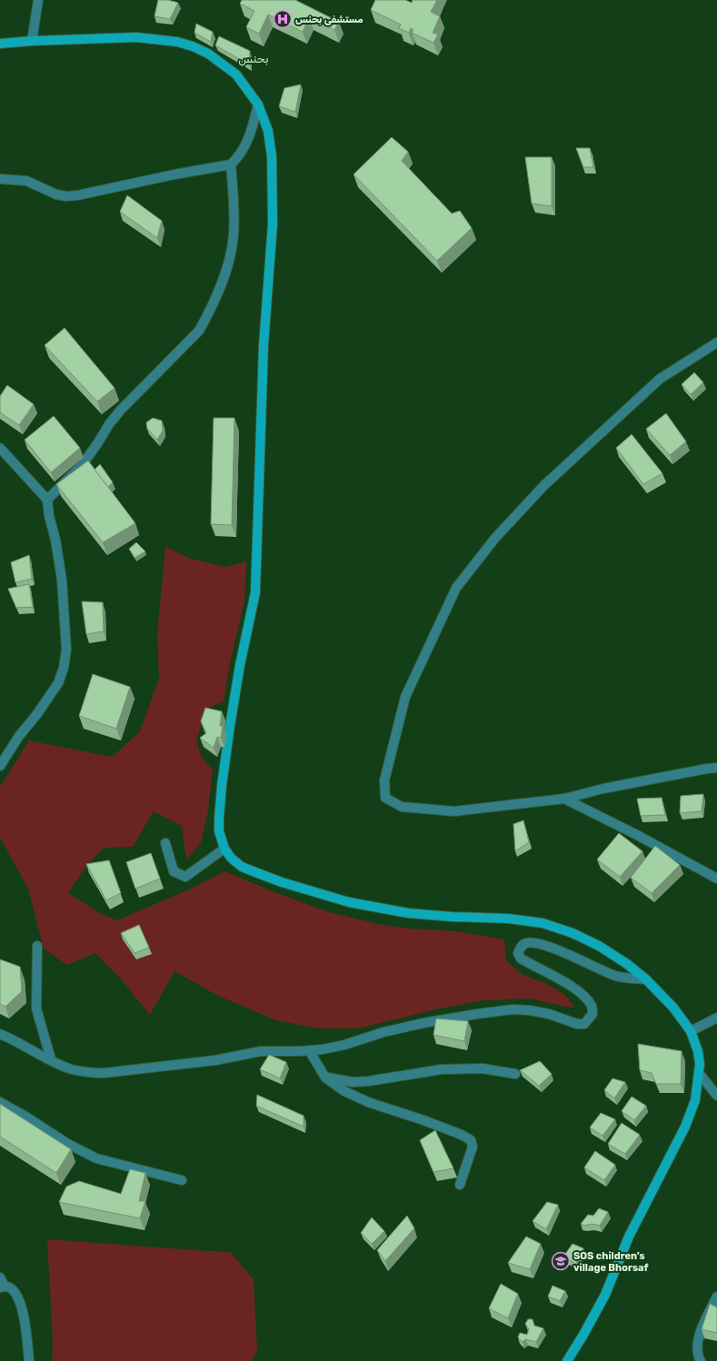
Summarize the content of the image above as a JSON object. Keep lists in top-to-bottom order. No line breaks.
{"districts":["بحنس"],"places":{"hospital":["مستشفى بحنس"],"school or university":["SOS children's village Bhorsaf"]}}
